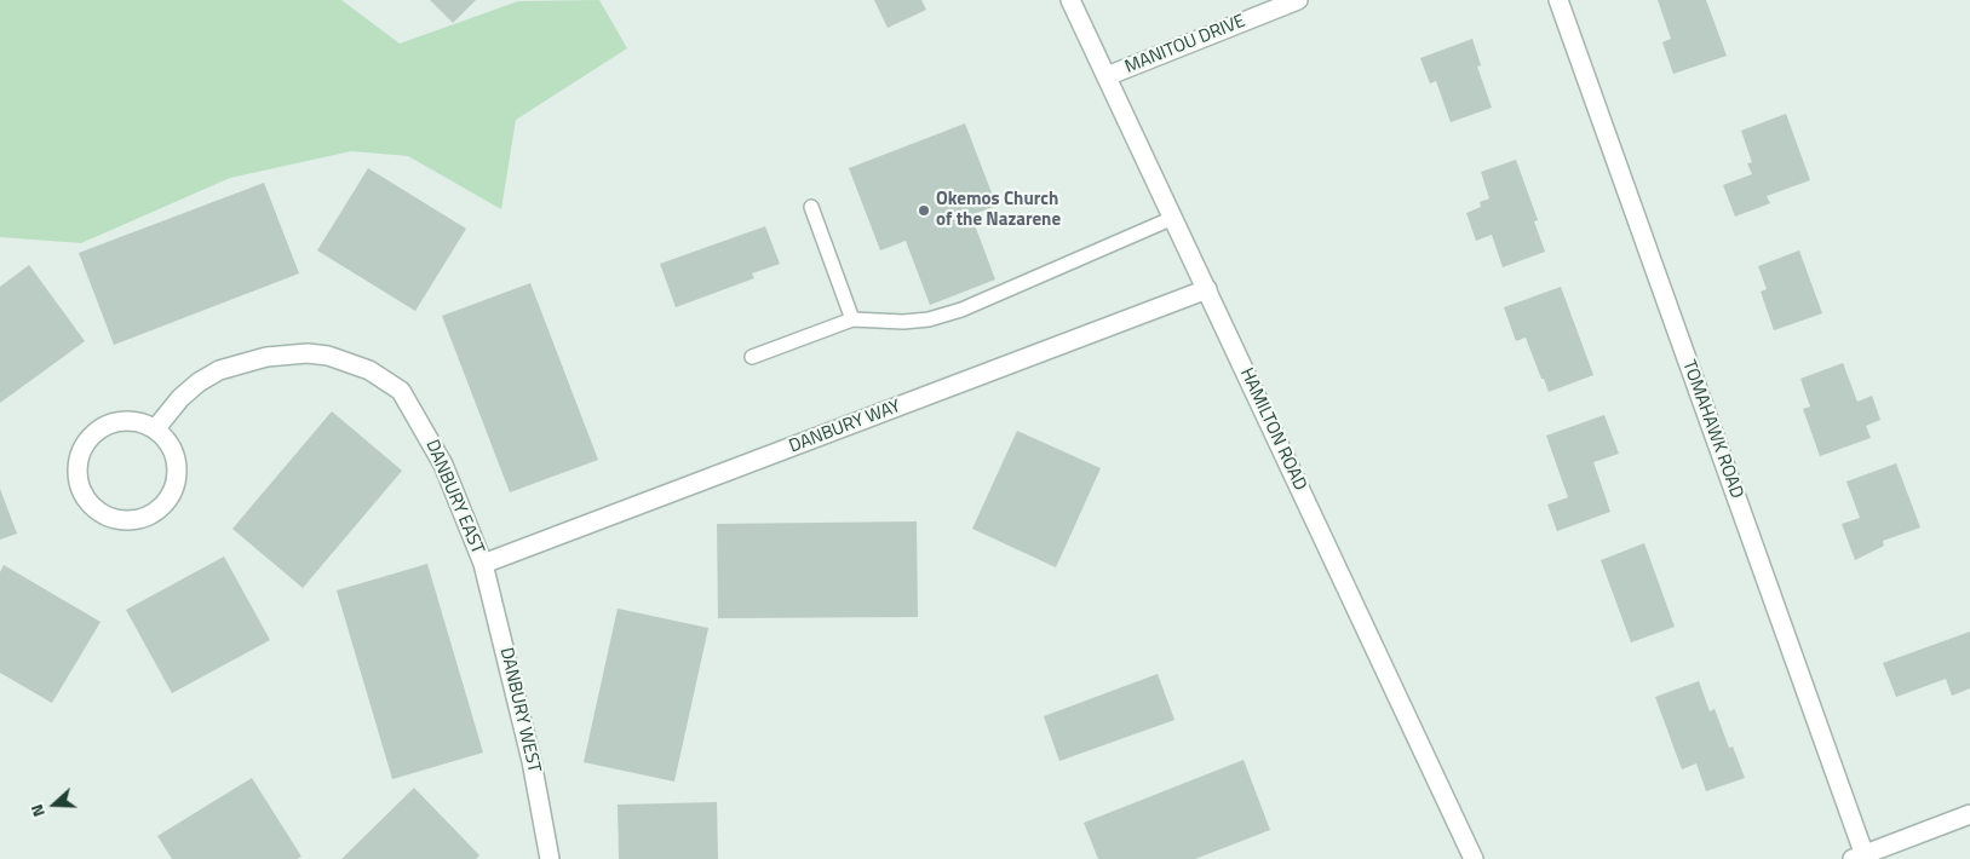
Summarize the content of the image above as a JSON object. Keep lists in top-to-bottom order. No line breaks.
{"streets":{"street":["MANITOU DRIVE","DANBURY WAY","HAMILTON ROAD","TOMAHAWK ROAD","DANBURY EAST","DANBURY WEST"]},"crossings":[["MANITOU DRIVE","HAMILTON ROAD"],["DANBURY WAY","HAMILTON ROAD"],["DANBURY WAY","DANBURY EAST"],["DANBURY WAY","DANBURY WEST"],["DANBURY EAST","DANBURY WEST"]],"places":["Okemos Church of the Nazarene"],"north":"left"}
